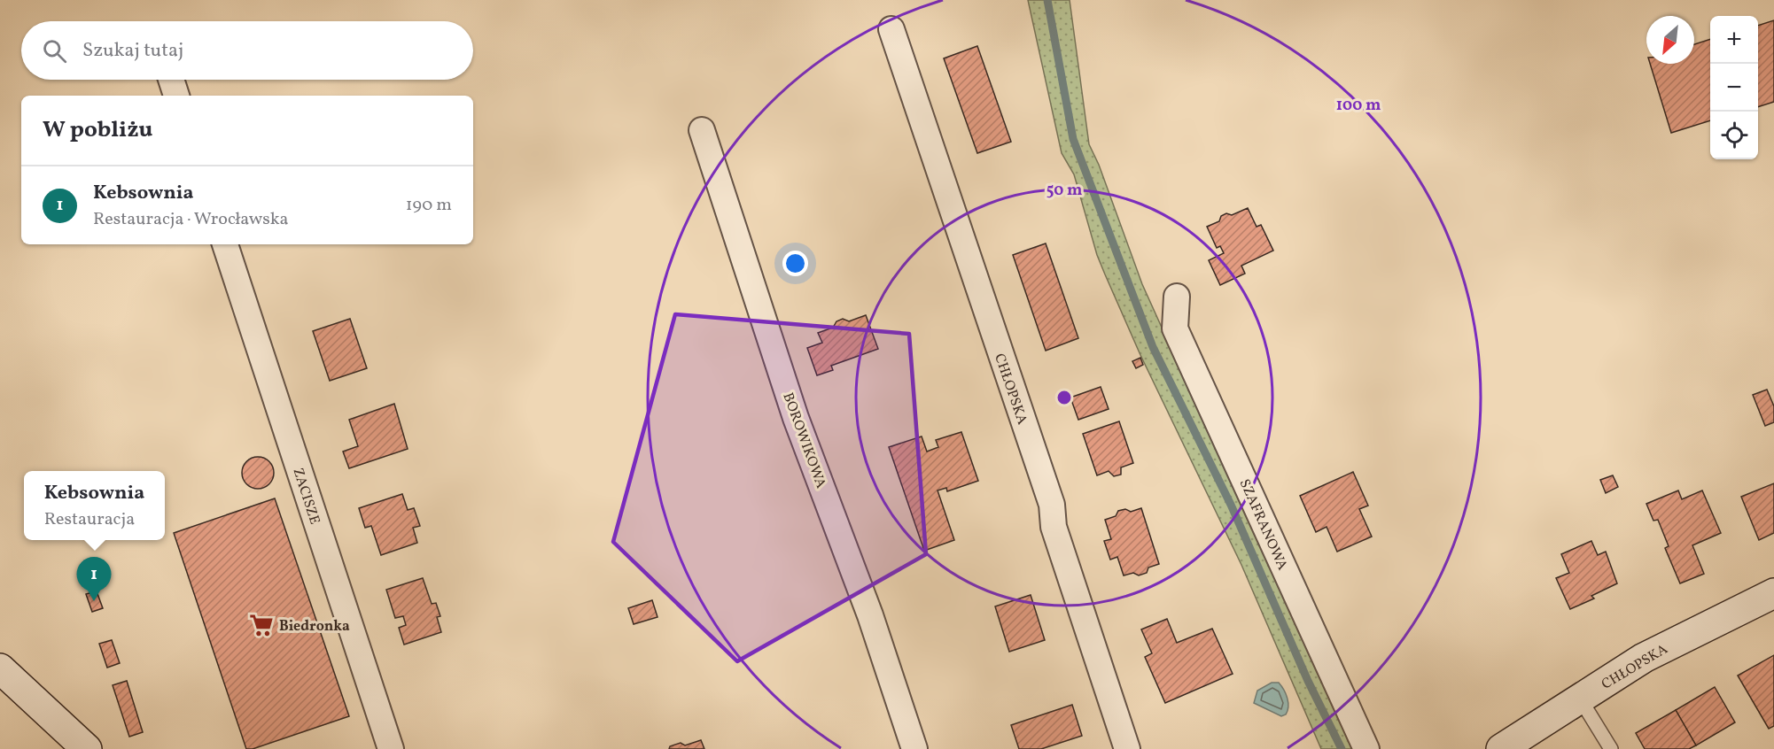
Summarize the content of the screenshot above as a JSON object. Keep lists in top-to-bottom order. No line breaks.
{"streets":{"street":["CHŁOPSKA","BOROWIKOWA","ZACISZE","SZAFRANOWA"]},"places":{"supermarket":["Biedronka"]},"north":"bottom left","page":{"map_buttons":["+","−"],"search":"Szukaj tutaj","heading":"W pobliżu","list":[{"mark":"1","name":"Kebsownia","note":"Restauracja · Wrocławska","value":"190 m"}],"popup":["Kebsownia","Restauracja"],"pins":"1"},"rings":["100 m","50 m"]}
